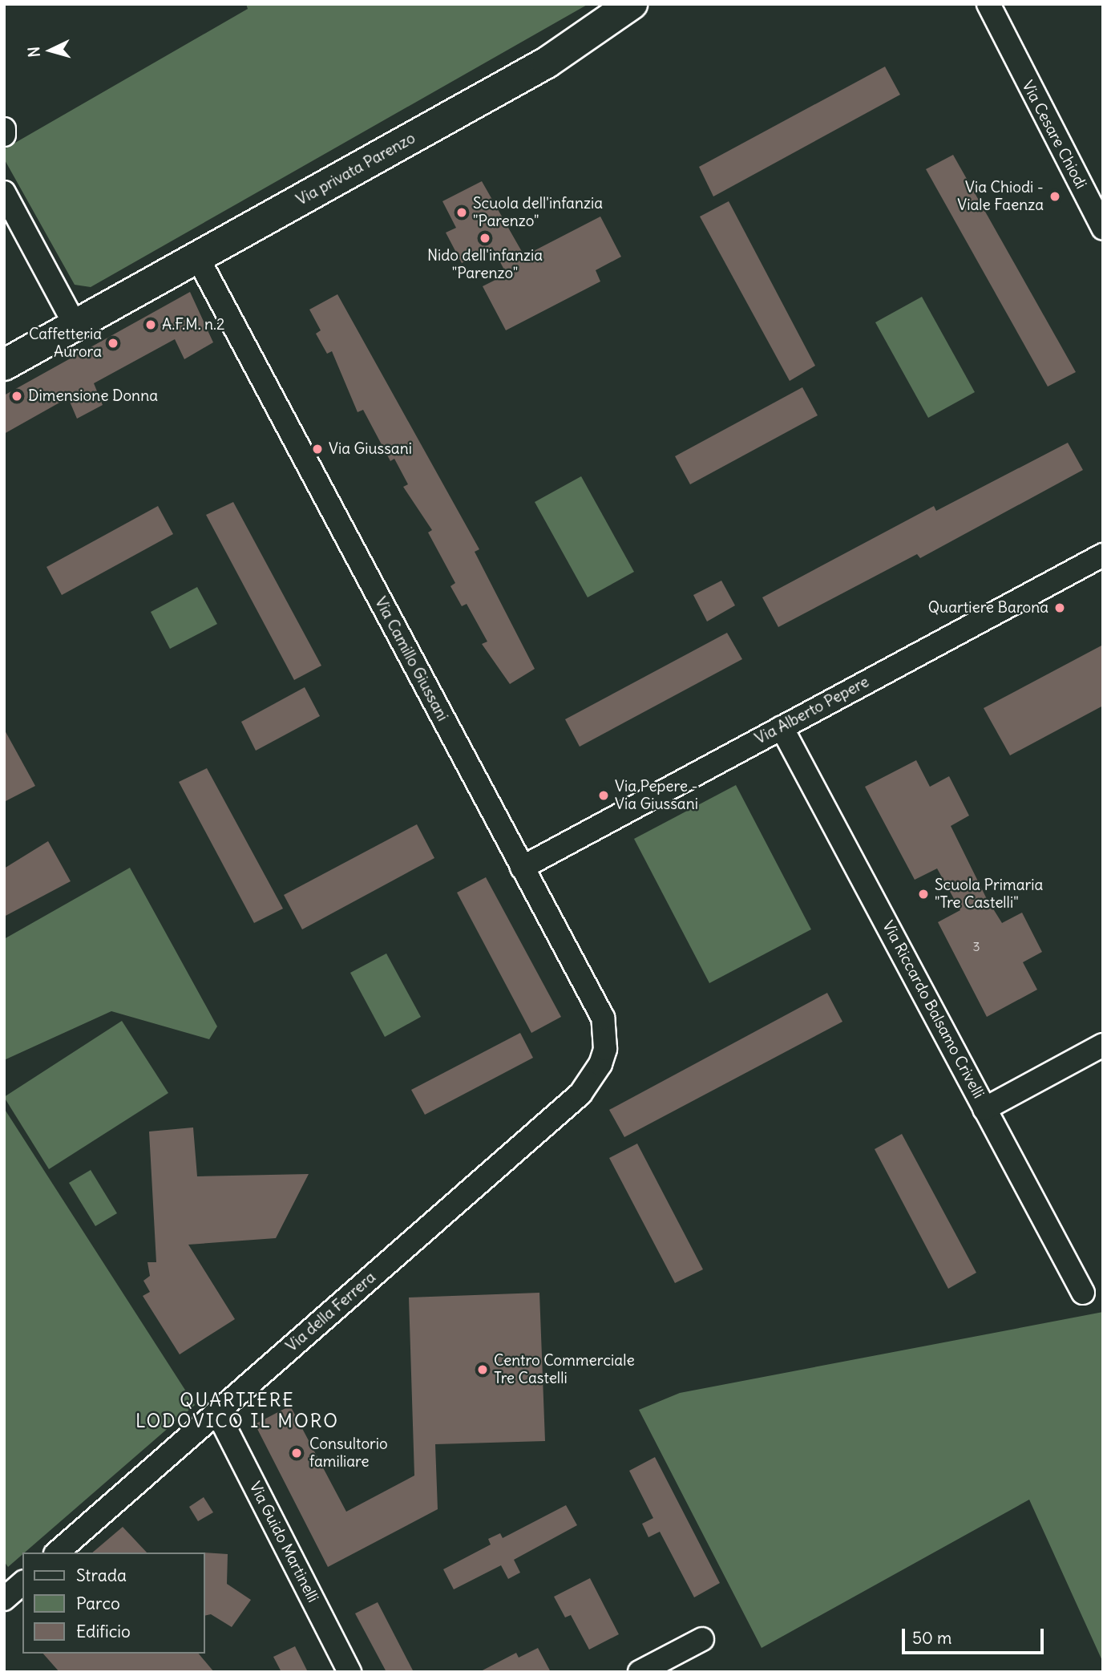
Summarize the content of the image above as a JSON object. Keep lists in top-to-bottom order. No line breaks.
{"streets":{"street":["Via Cesare Chiodi","Via privata Parenzo","Via Camillo Giussani","Via Alberto Pepere","Via Riccardo Balsamo Crivelli","Via della Ferrera","Via Guido Martinelli"]},"crossings":[["Via privata Parenzo","Via Camillo Giussani"],["Via Camillo Giussani","Via Alberto Pepere"],["Via Camillo Giussani","Via della Ferrera"],["Via Alberto Pepere","Via Riccardo Balsamo Crivelli"],["Via della Ferrera","Via Guido Martinelli"]],"districts":["QUARTIERE LODOVICO IL MORO"],"places":["Via Chiodi - Viale Faenza","Scuola dell'infanzia \"Parenzo\"","Nido dell'infanzia \"Parenzo\"","A.F.M. n.2","Caffetteria Aurora","Dimensione Donna","Via Giussani","Quartiere Barona","Via Pepere - Via Giussani","Scuola Primaria \"Tre Castelli\"","Centro Commerciale Tre Castelli","Consultorio familiare"],"house_numbers":["3"],"legend":["Strada","Parco","Edificio"],"scale_bar":"50 m","north":"left"}
